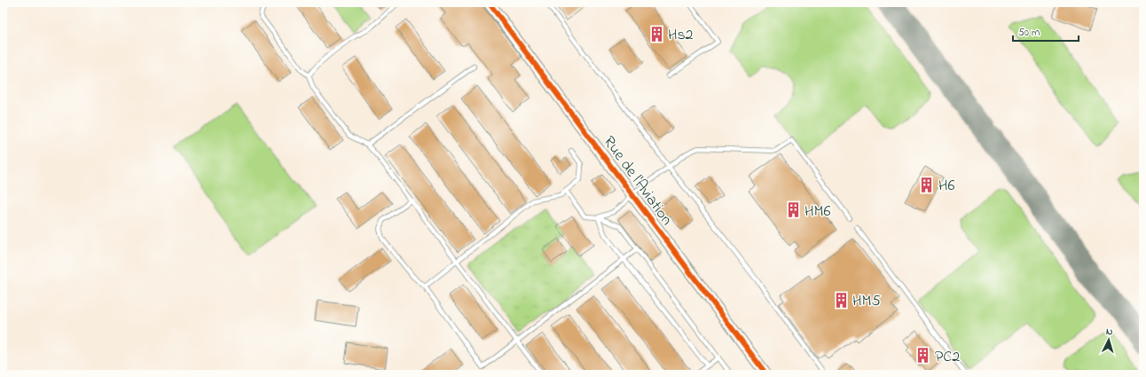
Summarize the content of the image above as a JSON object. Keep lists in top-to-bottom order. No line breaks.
{"streets":{"street":["Rue de l'Aviation"]},"places":{"building":["Hs2","H6","HM6","HM5","PC2"]},"scale_bar":"50 m","north":"top"}
